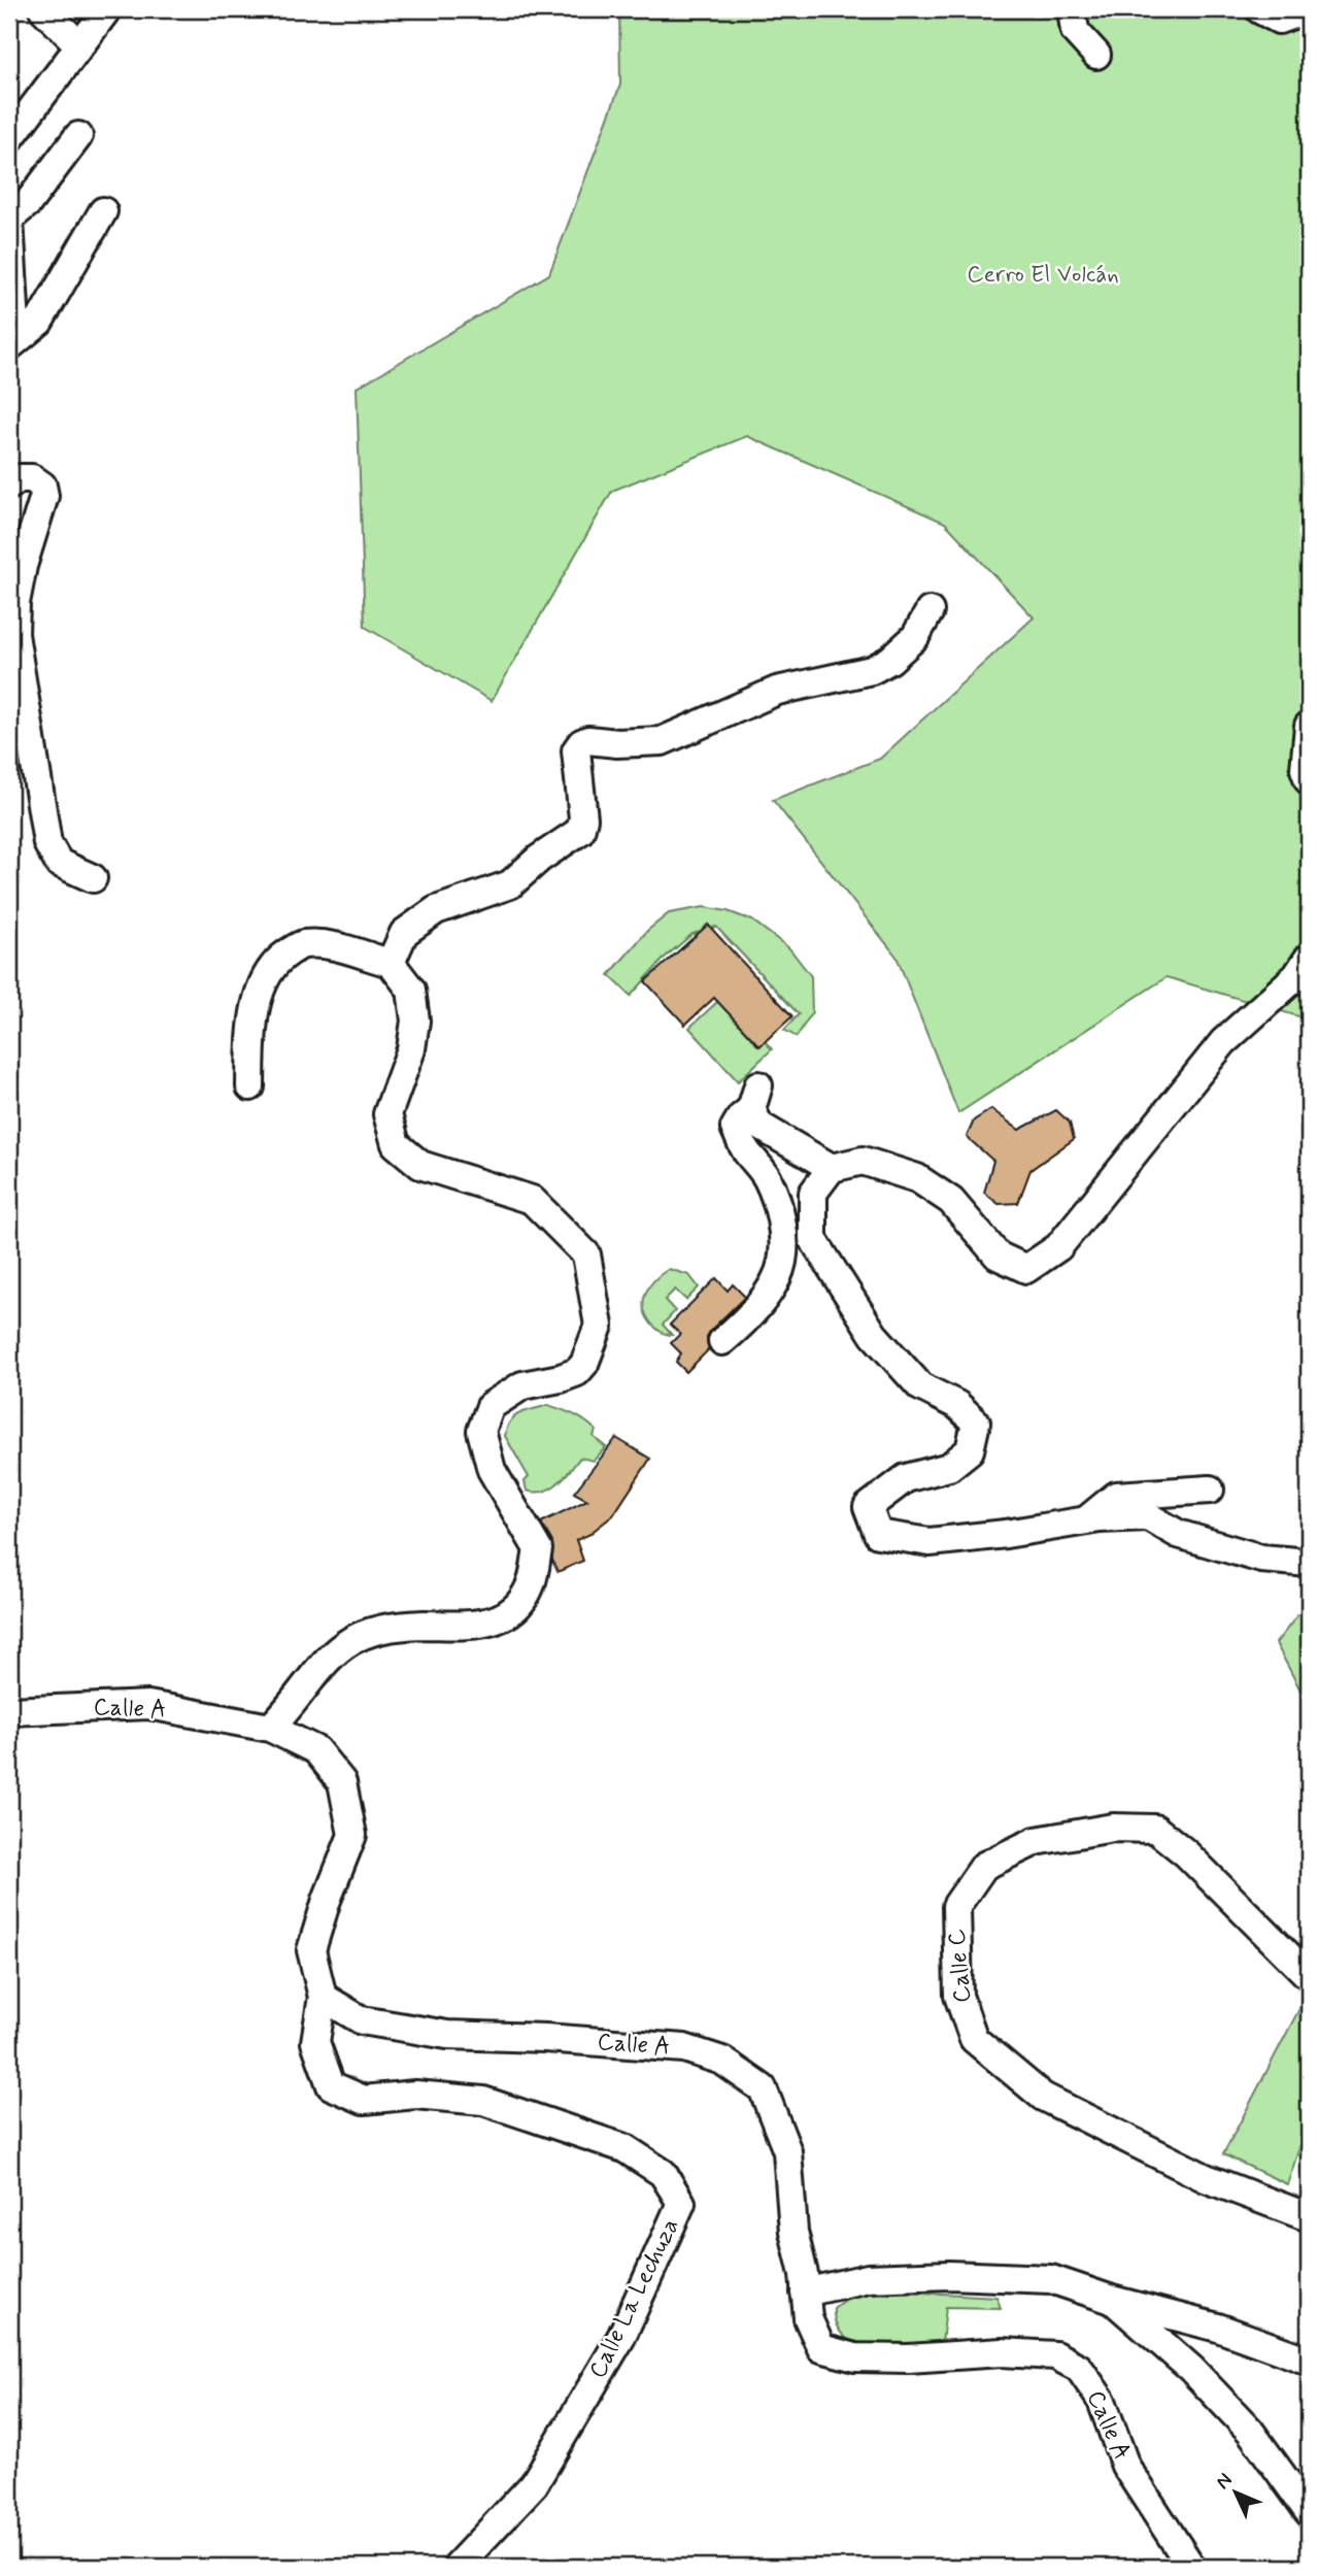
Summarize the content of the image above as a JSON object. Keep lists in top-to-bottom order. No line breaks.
{"streets":{"street":["Calle A","Calle C","Calle La Lechuza"]},"crossings":[["Calle A","Calle La Lechuza"]],"parks":["Cerro El Volcán"],"north":"top left"}
